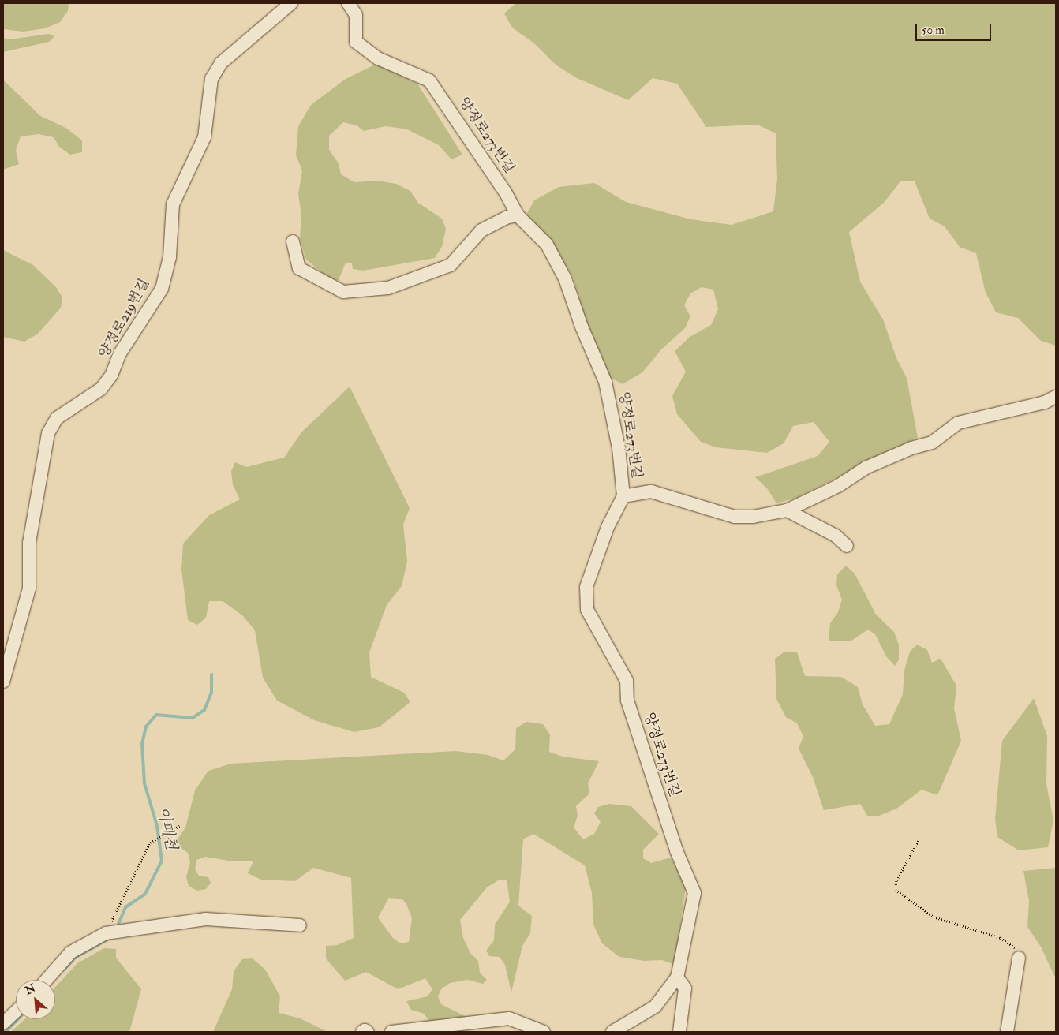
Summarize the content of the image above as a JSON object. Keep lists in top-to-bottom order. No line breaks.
{"streets":{"street":["양정로273번길","양정로219번길"]},"water":["이패천"],"scale_bar":"50 m","north":"top left"}
